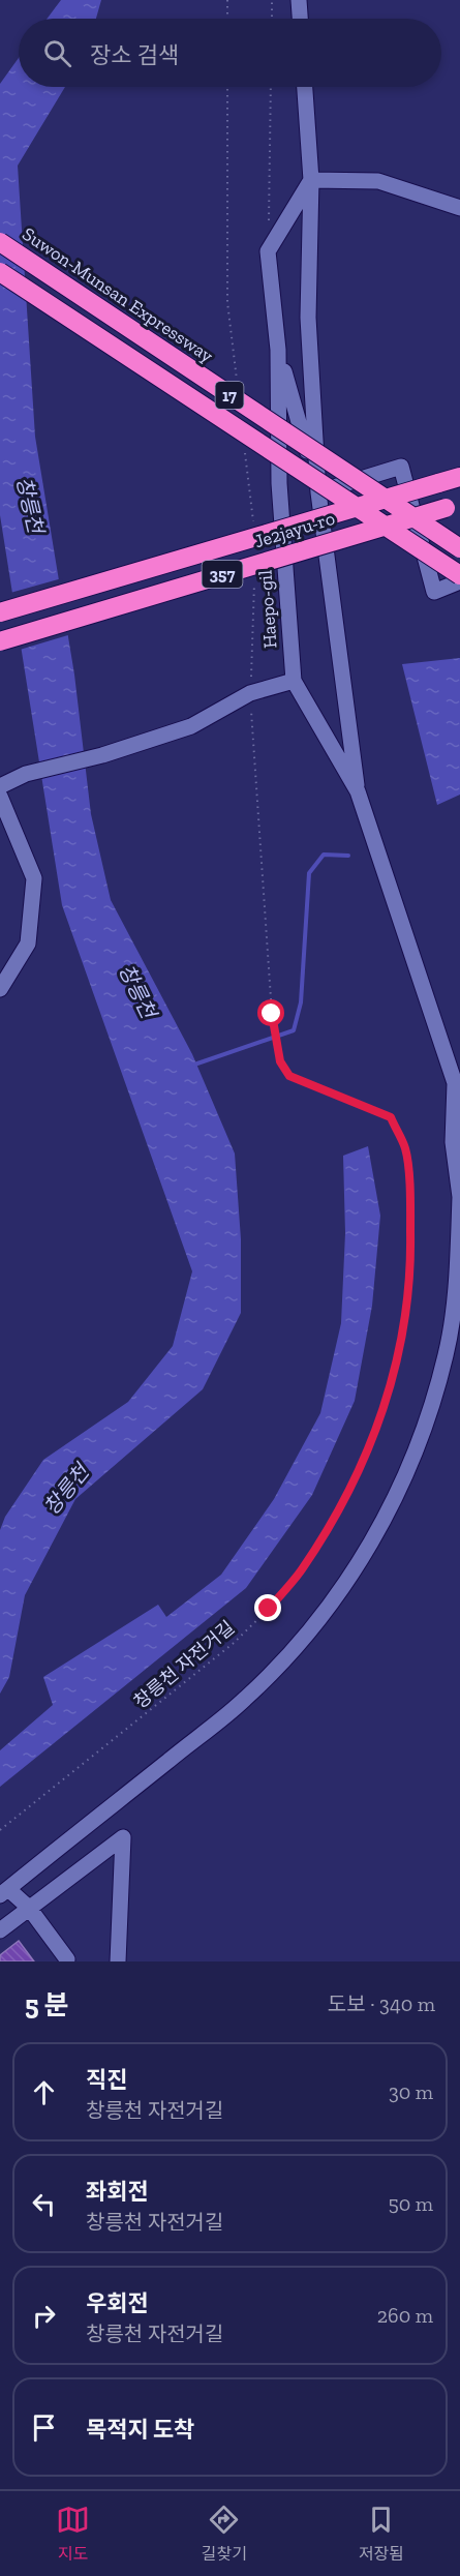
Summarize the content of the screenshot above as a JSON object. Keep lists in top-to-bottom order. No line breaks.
{"streets":{"highway":["Suwon-Munsan Expressway","17","Je2jayu-ro","357"],"street":["Haepo-gil"],"path":["창릉천 자전거길"]},"water":["창릉천"],"page":{"search":"장소 검색","heading":["5 분","도보 · 340 m"],"list":[["직진","창릉천 자전거길","30 m"],["좌회전","창릉천 자전거길","50 m"],["우회전","창릉천 자전거길","260 m"],"목적지 도착"],"nav":["지도","길찾기","저장됨"]}}
